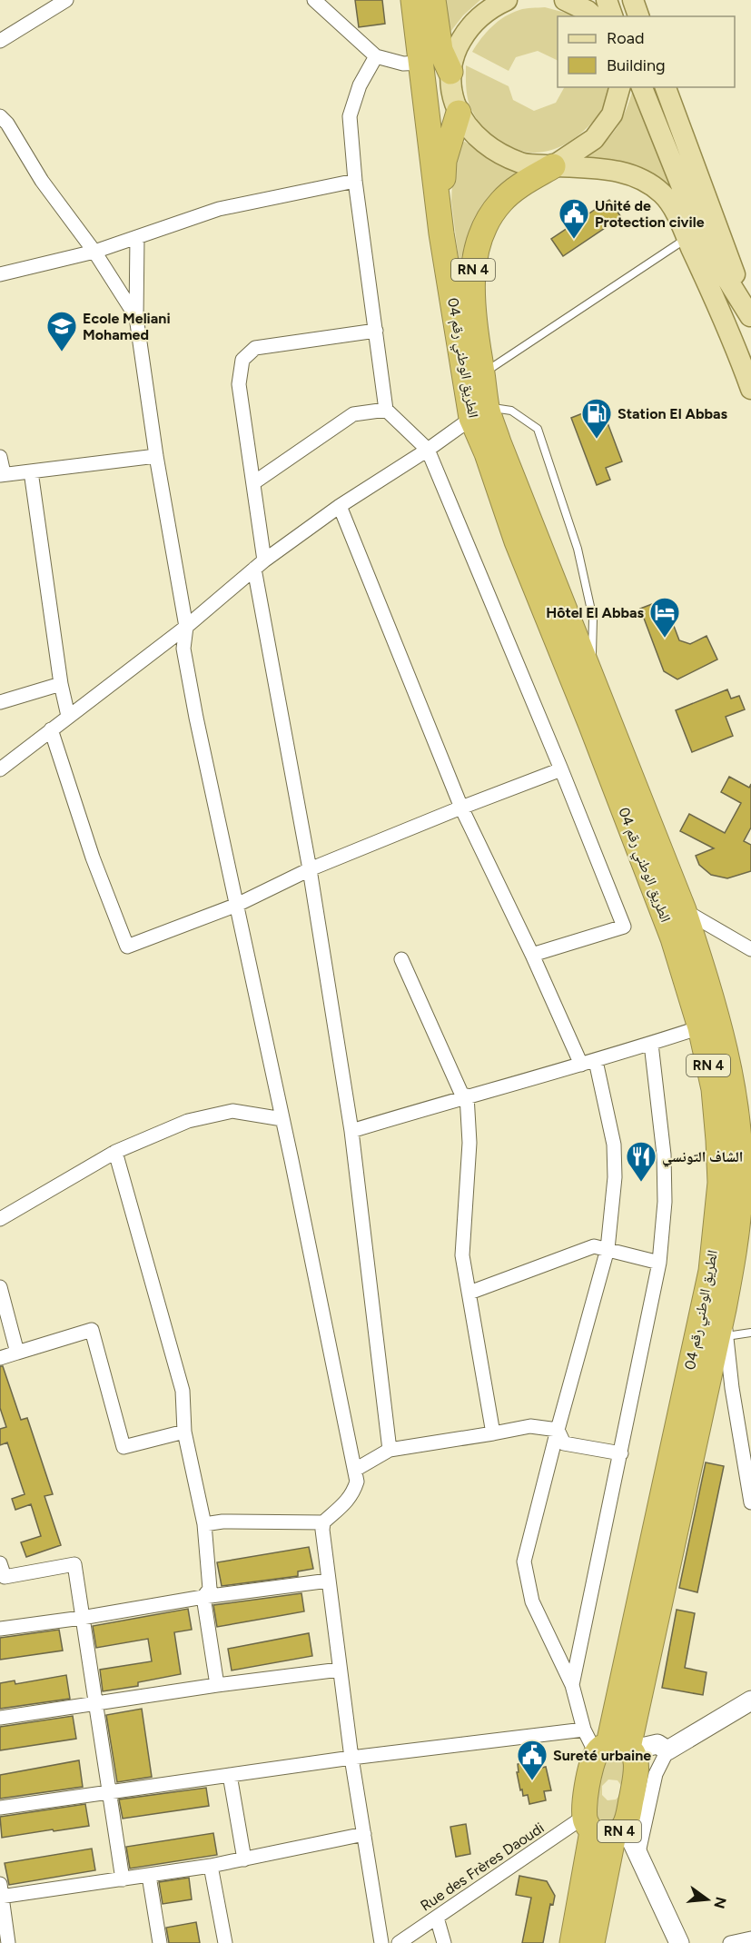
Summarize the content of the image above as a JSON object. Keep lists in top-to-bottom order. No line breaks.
{"streets":{"highway":["RN 4","الطريق الوطني رقم 04"],"street":["Rue des Frères Daoudi"]},"crossings":[["RN 4","الطريق الوطني رقم 04"],["الطريق الوطني رقم 04","Rue des Frères Daoudi"]],"places":{"public building":["Unité de Protection civile","Sureté urbaine"],"school or university":["Ecole Meliani Mohamed"],"fuel station":["Station El Abbas"],"hotel":["Hôtel El Abbas"],"restaurant":["الشاف التونسي"]},"legend":["Road","Building"],"north":"right"}
